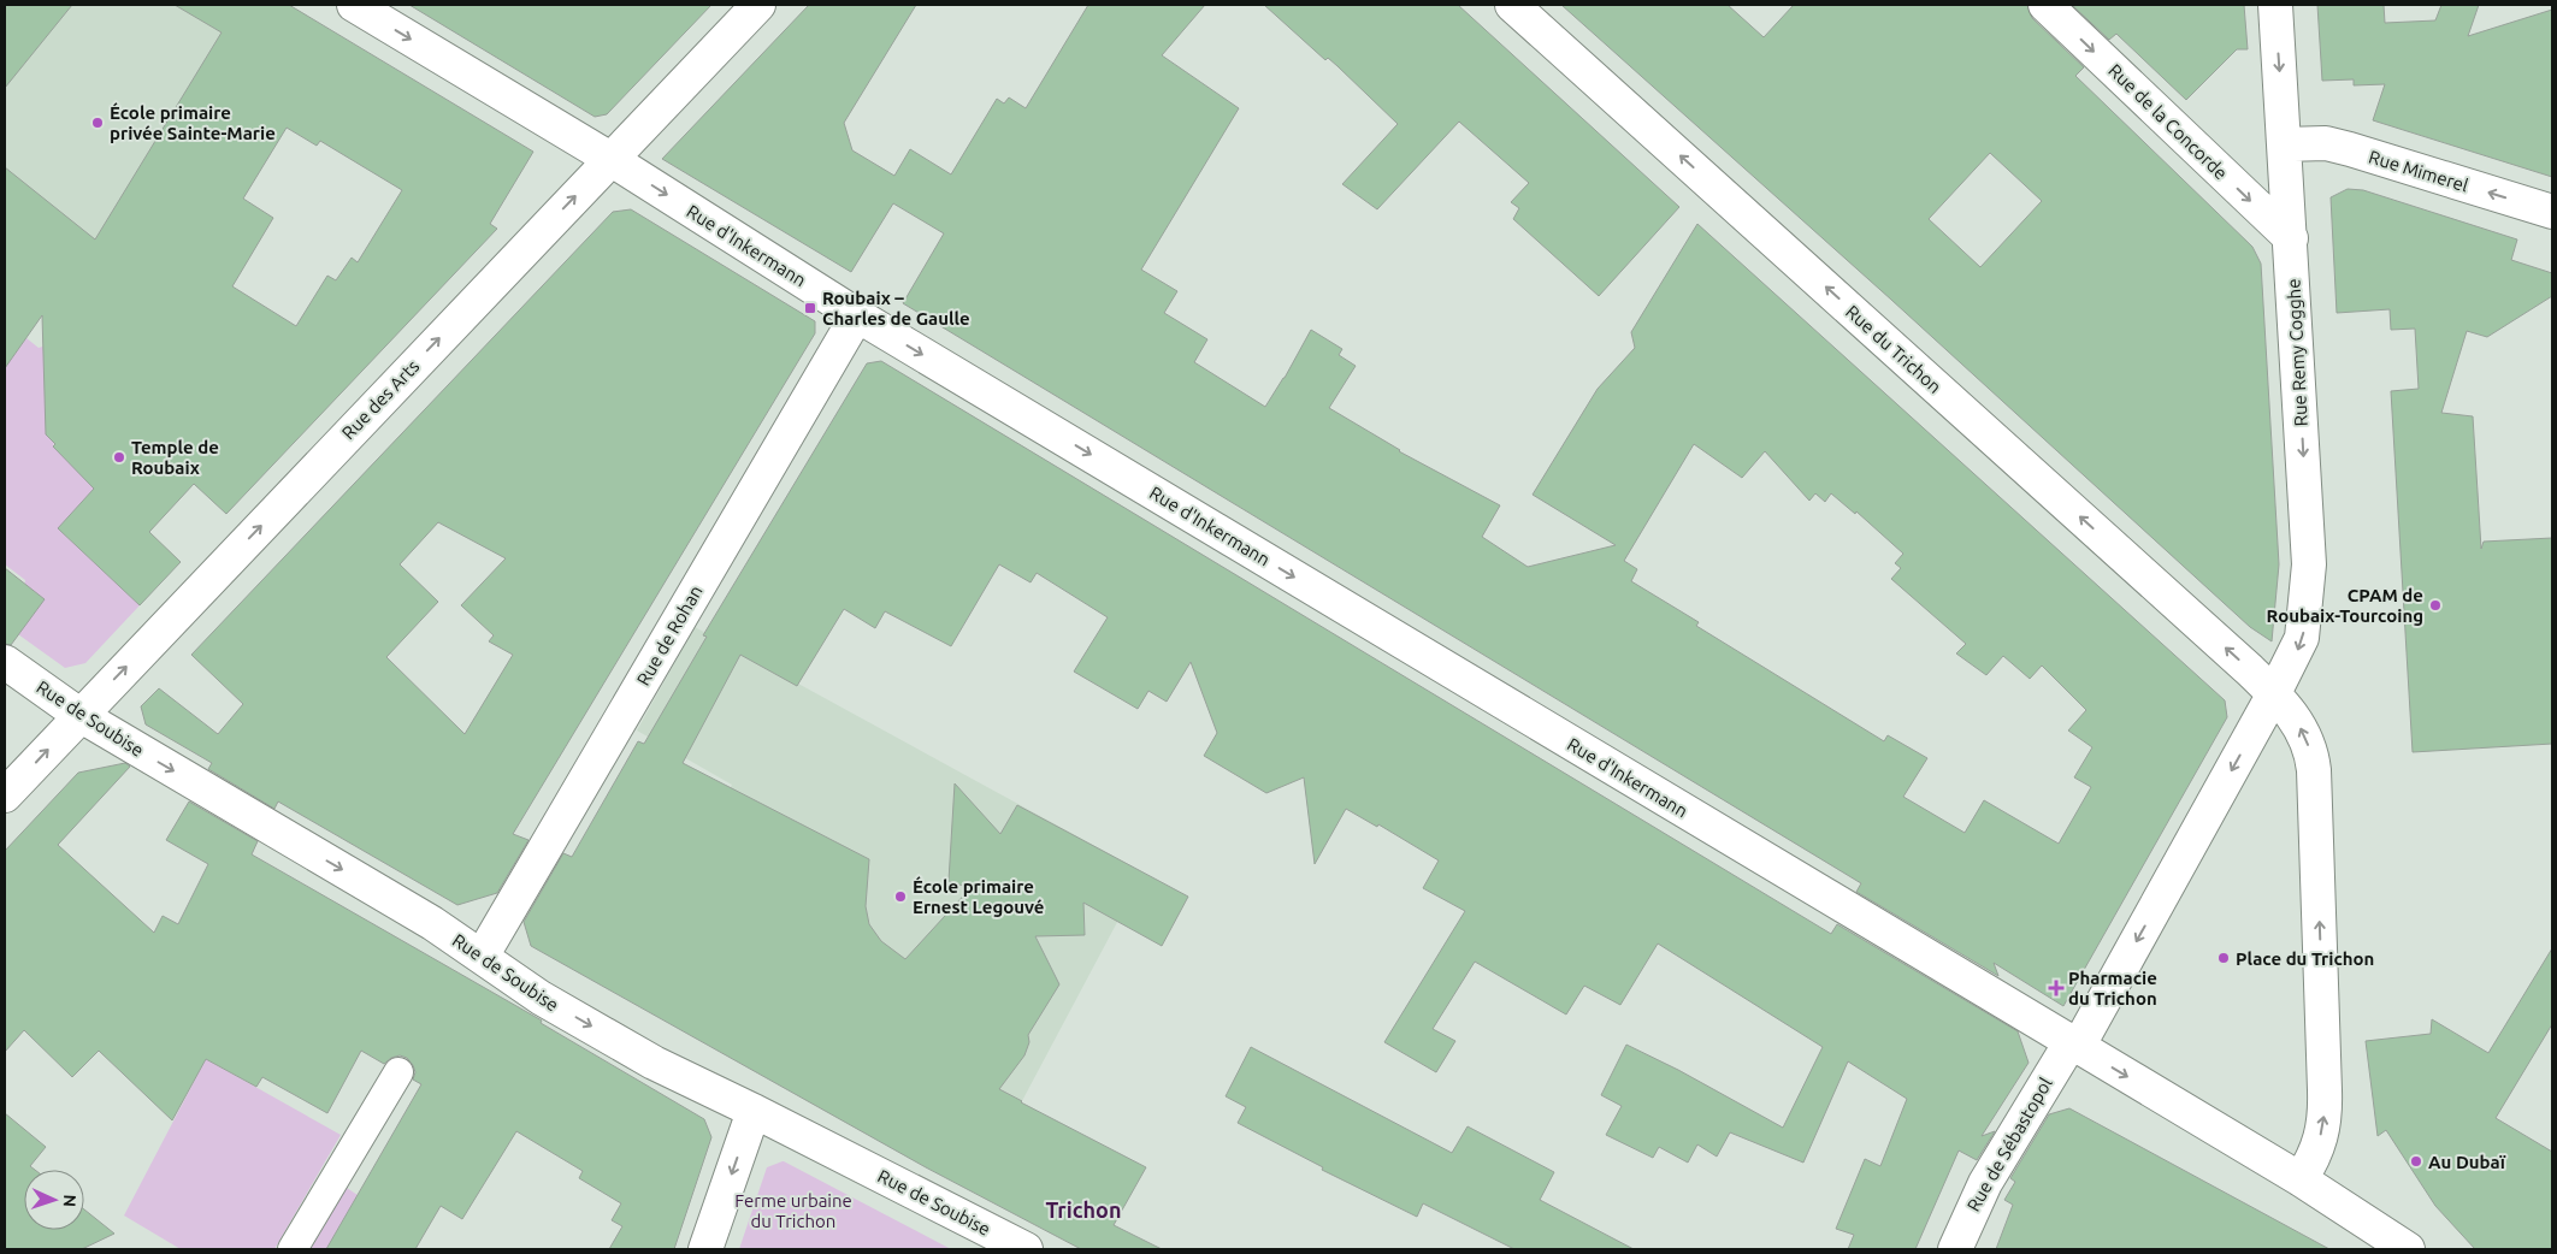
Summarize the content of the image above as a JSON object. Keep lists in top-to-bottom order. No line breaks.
{"streets":{"street":["Rue de la Concorde","Rue Mimerel","Rue d'Inkermann","Rue du Trichon","Rue Remy Cogghe","Rue des Arts","Rue de Rohan","Rue de Soubise","Rue de Sébastopol"]},"crossings":[["Rue de la Concorde","Rue Remy Cogghe"],["Rue Mimerel","Rue Remy Cogghe"],["Rue d'Inkermann","Rue des Arts"],["Rue d'Inkermann","Rue de Rohan"],["Rue d'Inkermann","Rue de Sébastopol"],["Rue du Trichon","Rue Remy Cogghe"],["Rue des Arts","Rue de Soubise"],["Rue de Rohan","Rue de Soubise"]],"one_way":["Rue de la Concorde","Rue Mimerel","Rue d'Inkermann","Rue du Trichon","Rue Remy Cogghe","Rue des Arts","Rue de Soubise"],"districts":["Trichon"],"parks":["Ferme urbaine du Trichon"],"places":{"other":["École primaire privée Sainte-Marie","Temple de Roubaix","CPAM de Roubaix-Tourcoing","École primaire Ernest Legouvé","Place du Trichon","Au Dubaï"],"transit":["Roubaix – Charles de Gaulle"],"health":["Pharmacie du Trichon"]},"north":"right"}
